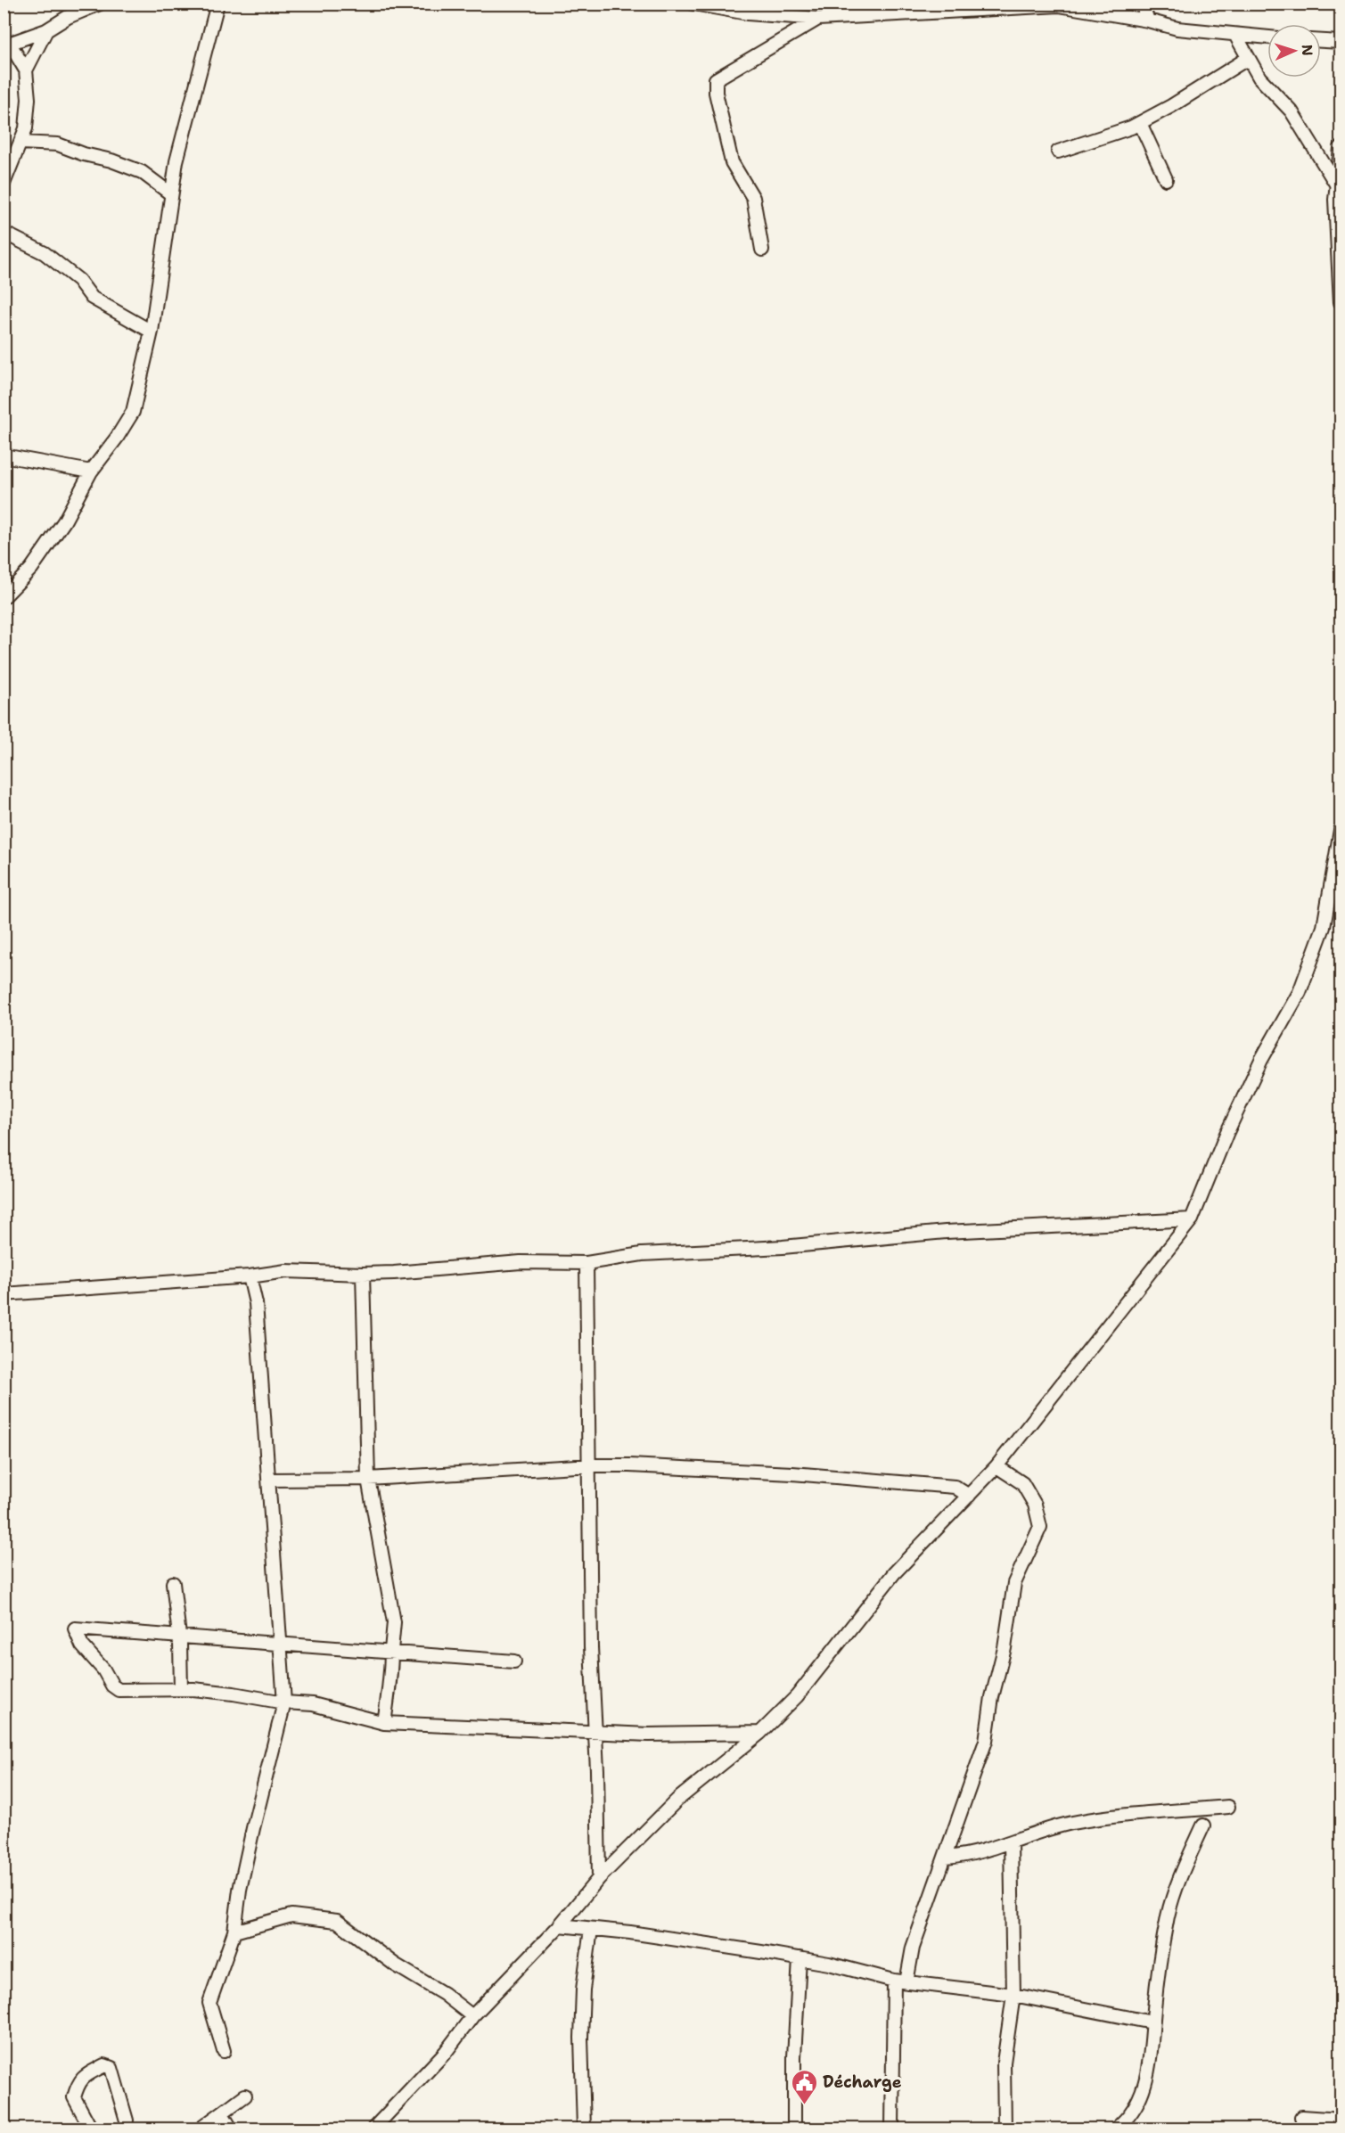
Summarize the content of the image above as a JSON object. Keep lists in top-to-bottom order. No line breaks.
{"places":{"public building":["Décharge"]},"north":"right"}
